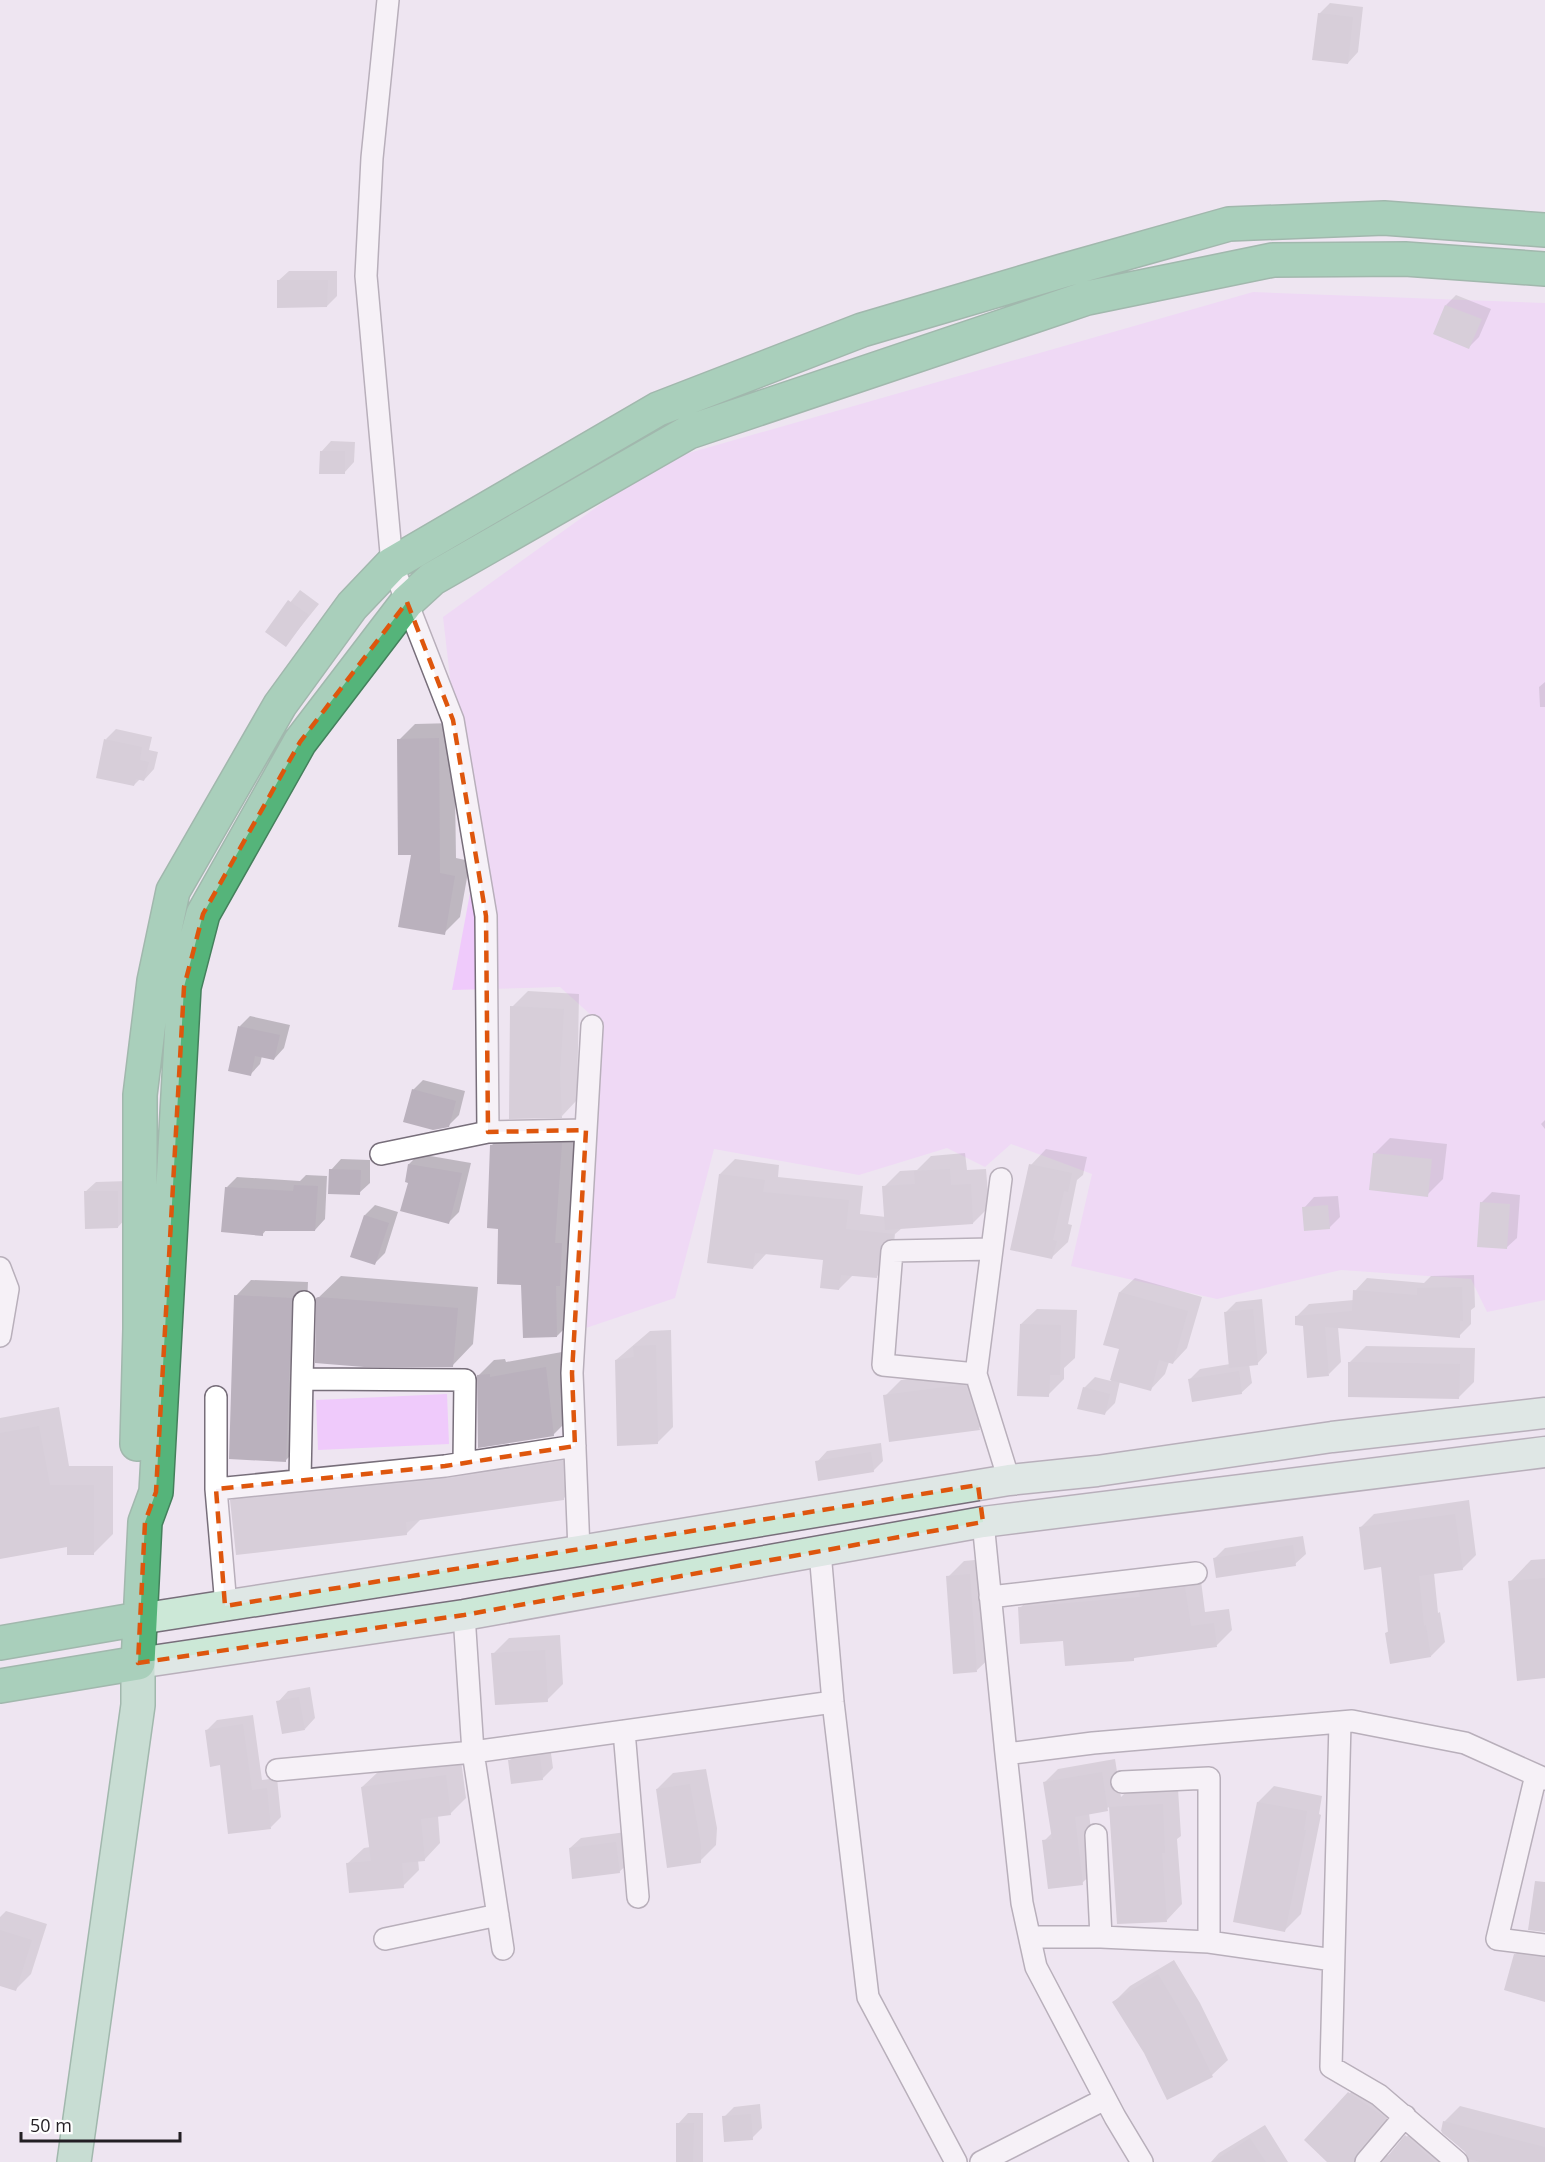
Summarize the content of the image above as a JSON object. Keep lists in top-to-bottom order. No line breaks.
{"scale_bar":"50 m"}
